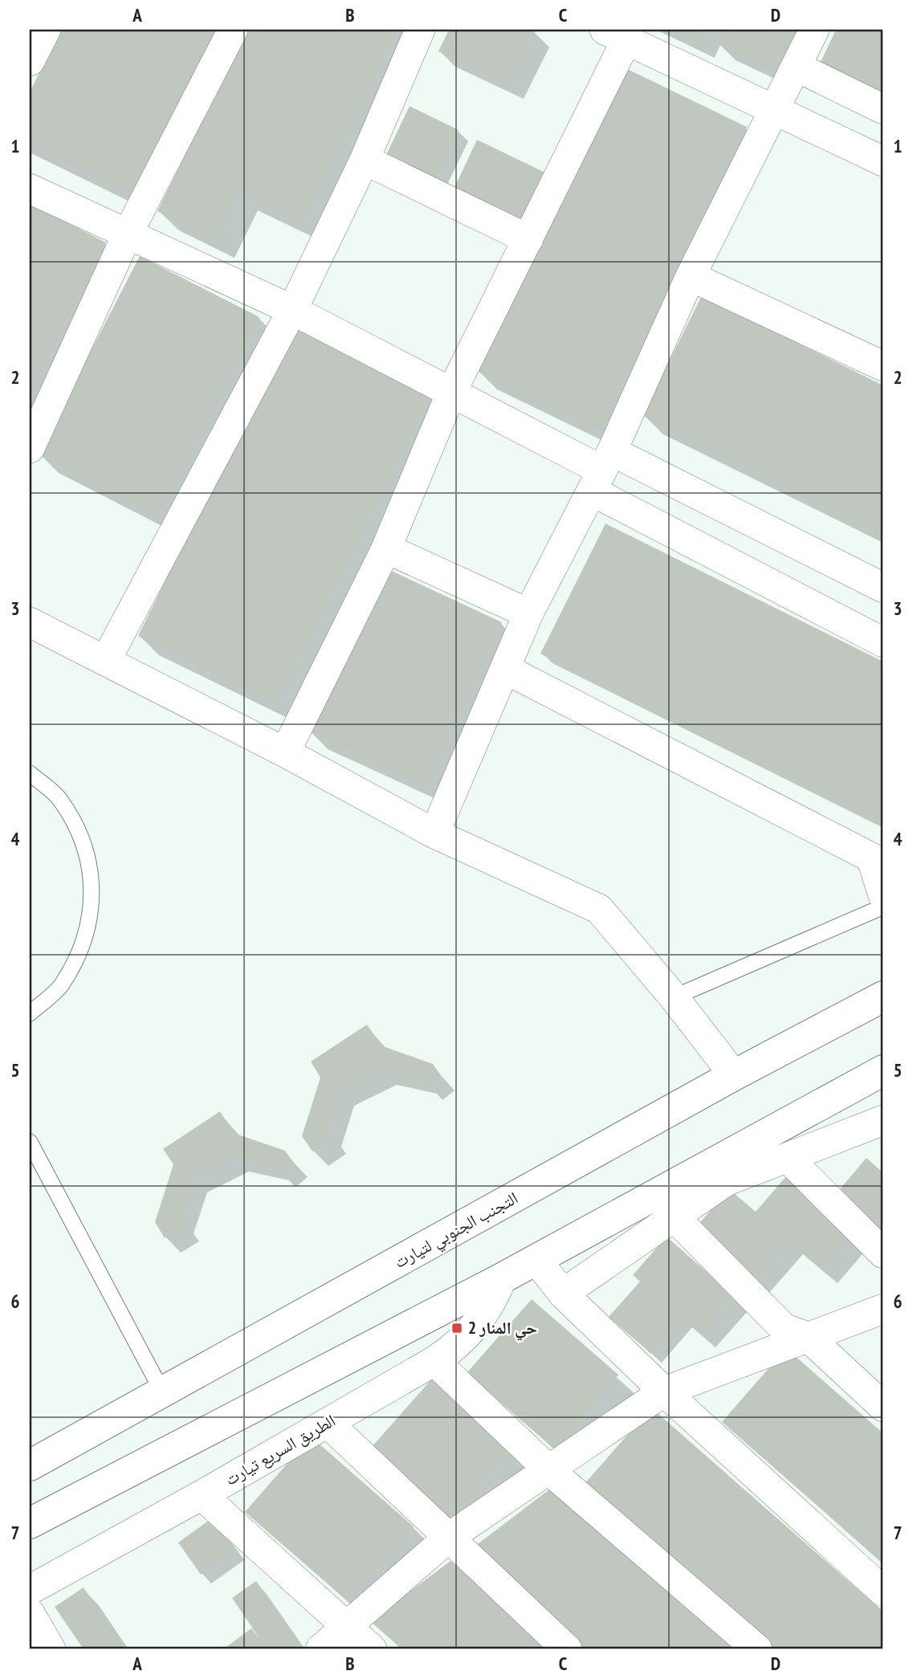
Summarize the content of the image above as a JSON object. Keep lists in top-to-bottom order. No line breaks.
{"streets":{"highway":["التجنب الجنوبي لتيارت"],"street":["الطريق السريع تيارت"]},"places":{"transit":["حي المنار 2"]},"grid":{"columns":["A","B","C","D"],"rows":["1","2","3","4","5","6","7"]}}
